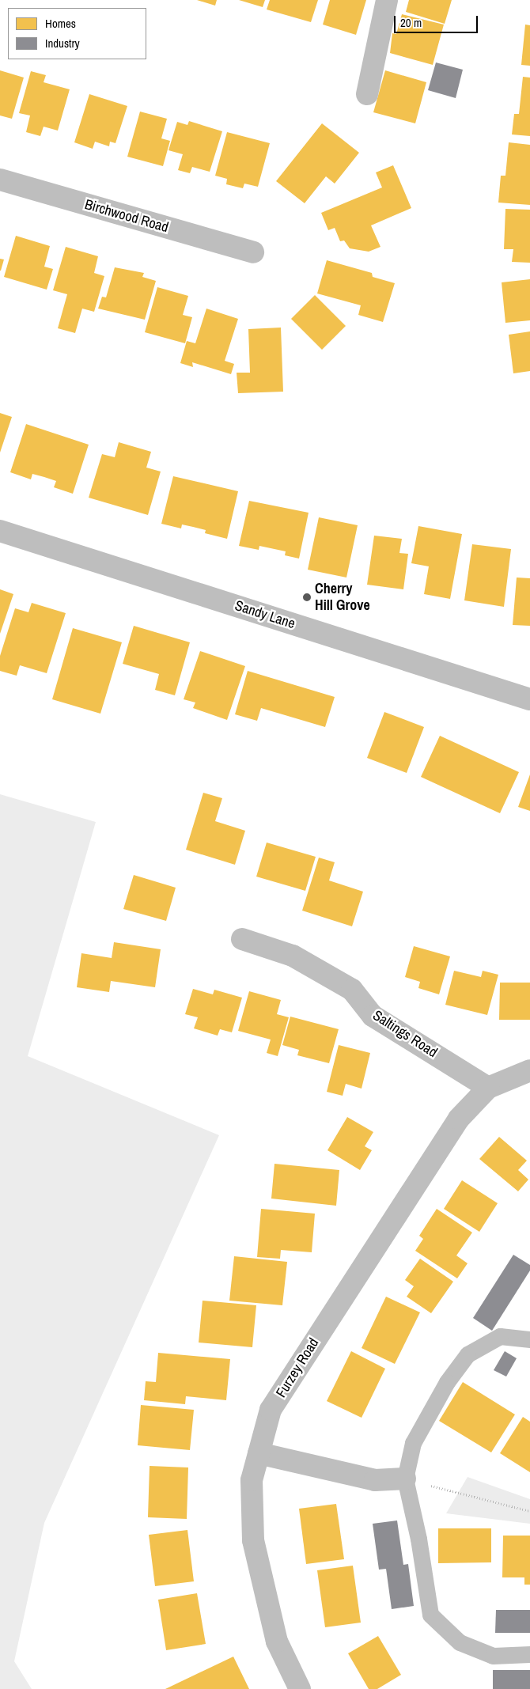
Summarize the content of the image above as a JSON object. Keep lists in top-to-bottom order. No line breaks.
{"streets":{"street":["Birchwood Road","Sandy Lane","Saltings Road","Furzey Road"]},"crossings":[["Saltings Road","Furzey Road"]],"places":["Cherry Hill Grove"],"legend":["Homes","Industry"],"scale_bar":"20 m"}
